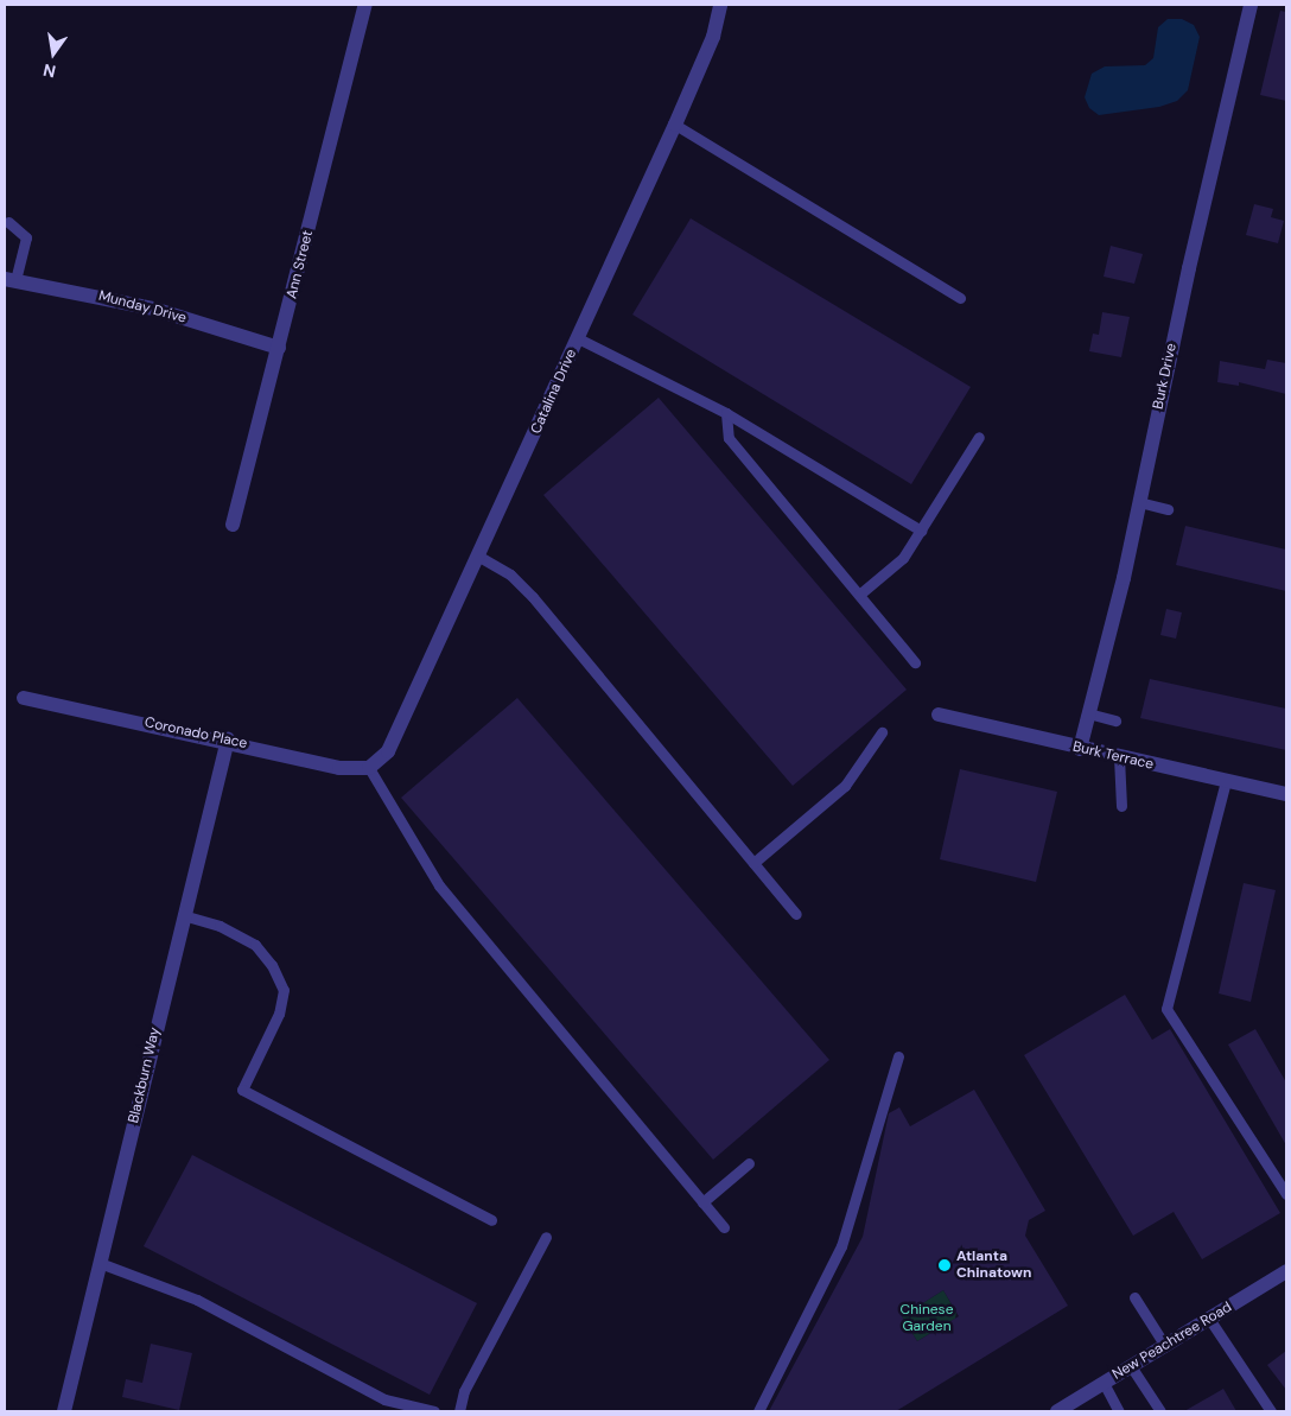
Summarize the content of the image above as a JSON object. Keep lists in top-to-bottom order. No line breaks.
{"streets":{"street":["Ann Street","Munday Drive","Burk Drive","Catalina Drive","Coronado Place","Burk Terrace","Blackburn Way","New Peachtree Road"]},"crossings":[["Ann Street","Munday Drive"],["Burk Drive","Burk Terrace"],["Catalina Drive","Coronado Place"],["Coronado Place","Blackburn Way"]],"parks":["Chinese Garden"],"places":["Atlanta Chinatown"],"north":"bottom"}
